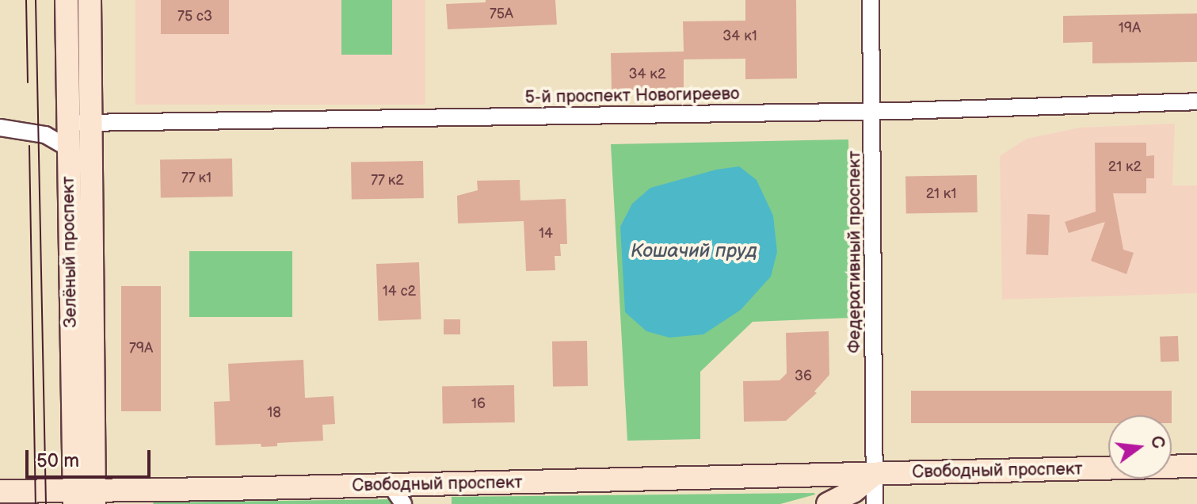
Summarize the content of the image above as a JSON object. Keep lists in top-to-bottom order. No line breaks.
{"streets":{"main road":["Зелёный проспект","Свободный проспект"],"street":["5-й проспект Новогиреево","Федеративный проспект"]},"crossings":[["5-й проспект Новогиреево","Зелёный проспект"],["5-й проспект Новогиреево","Федеративный проспект"],["Зелёный проспект","Свободный проспект"],["Федеративный проспект","Свободный проспект"]],"water":["Кошачий пруд"],"house_numbers":["75А","75 с3","19А","34 к1","34 к2","21 к2","77 к1","77 к2","21 к1","14","14 с2","79А","36","16","18"],"scale_bar":"50 m","north":"right"}
